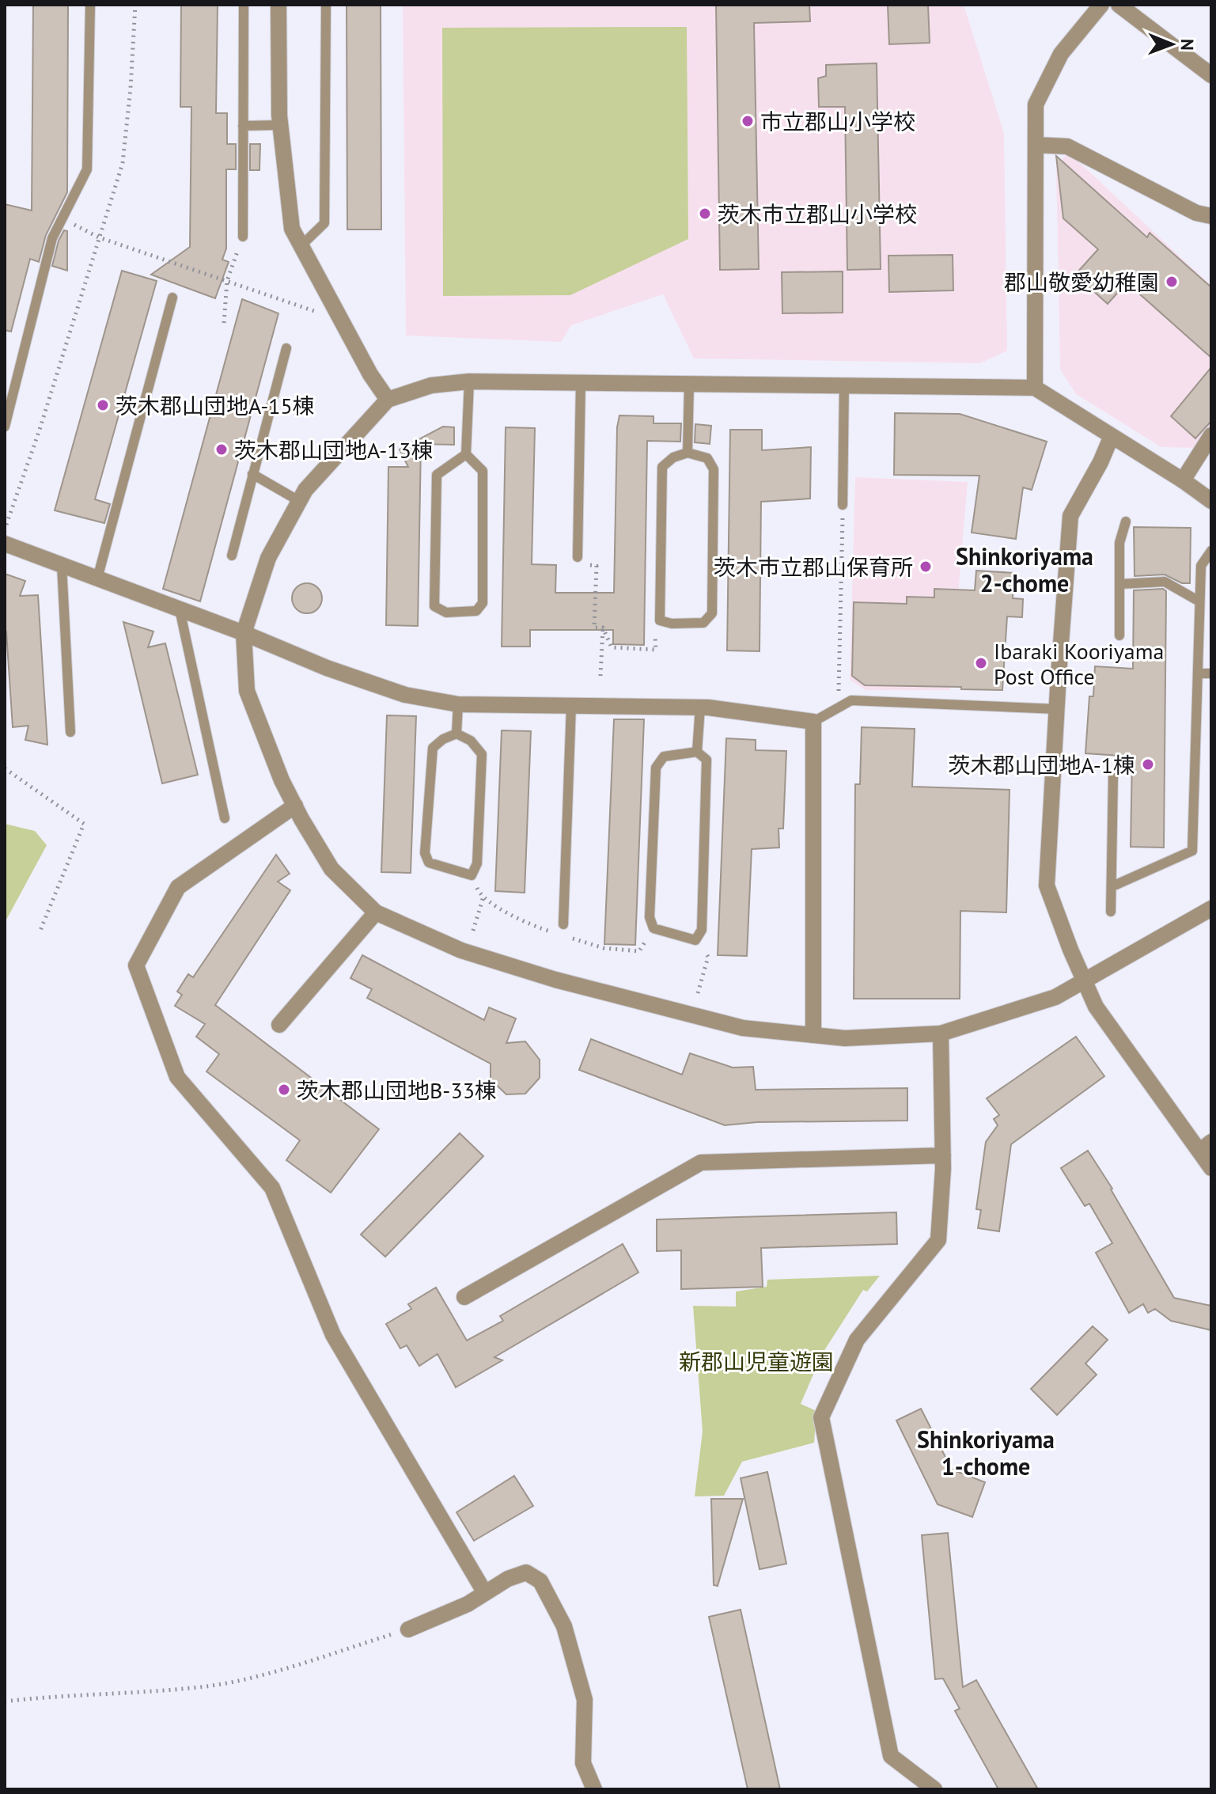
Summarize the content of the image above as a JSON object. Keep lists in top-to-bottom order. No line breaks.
{"districts":["Shinkoriyama 2-chome","Shinkoriyama 1-chome"],"parks":["新郡山児童遊園"],"places":["市立郡山小学校","茨木市立郡山小学校","郡山敬愛幼稚園","茨木郡山団地A-15棟","茨木郡山団地A-13棟","茨木市立郡山保育所","Ibaraki Kooriyama Post Office","茨木郡山団地A-1棟","茨木郡山団地B-33棟"],"north":"right"}
